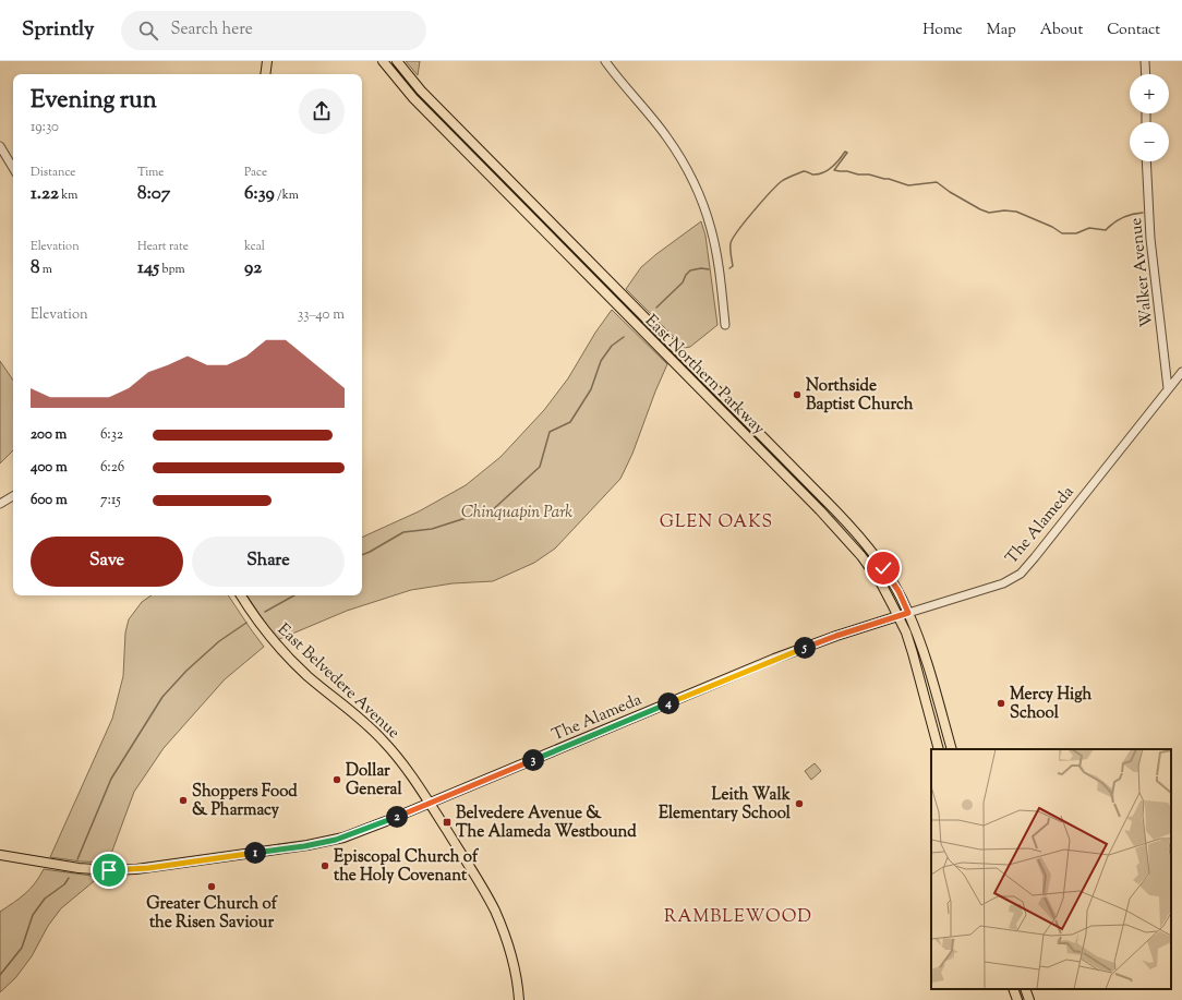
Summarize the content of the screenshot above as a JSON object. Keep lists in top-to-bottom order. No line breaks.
{"streets":{"main road":["East Northern Parkway","The Alameda","East Belvedere Avenue"],"street":["Walker Avenue"]},"crossings":[["Walker Avenue","The Alameda"],["East Northern Parkway","The Alameda"],["The Alameda","East Belvedere Avenue"]],"districts":["GLEN OAKS","RAMBLEWOOD"],"parks":["Chinquapin Park"],"places":{"other":["Northside Baptist Church","Mercy High School","Dollar General","Shoppers Food & Pharmacy","Leith Walk Elementary School","Episcopal Church of the Holy Covenant","Greater Church of the Risen Saviour"],"transit":["Belvedere Avenue & The Alameda Westbound"]},"page":{"header":"Sprintly","search":"Search here","nav":["Home","Map","About","Contact"],"map_buttons":["+","−"],"heading":["Evening run","19:30"],"stats":[["Distance","1.22 km"],["Time","8:07"],["Pace","6:39 /km"],["Elevation","8 m"],["Heart rate","145 bpm"],["kcal","92"]],"chart":["Elevation","33–40 m"],"list":[{"name":"200 m","note":"6:32"},{"name":"400 m","note":"6:26"},{"name":"600 m","note":"7:15"}],"buttons":["Save","Share"],"pins":["5","4","3","2","1"]}}
